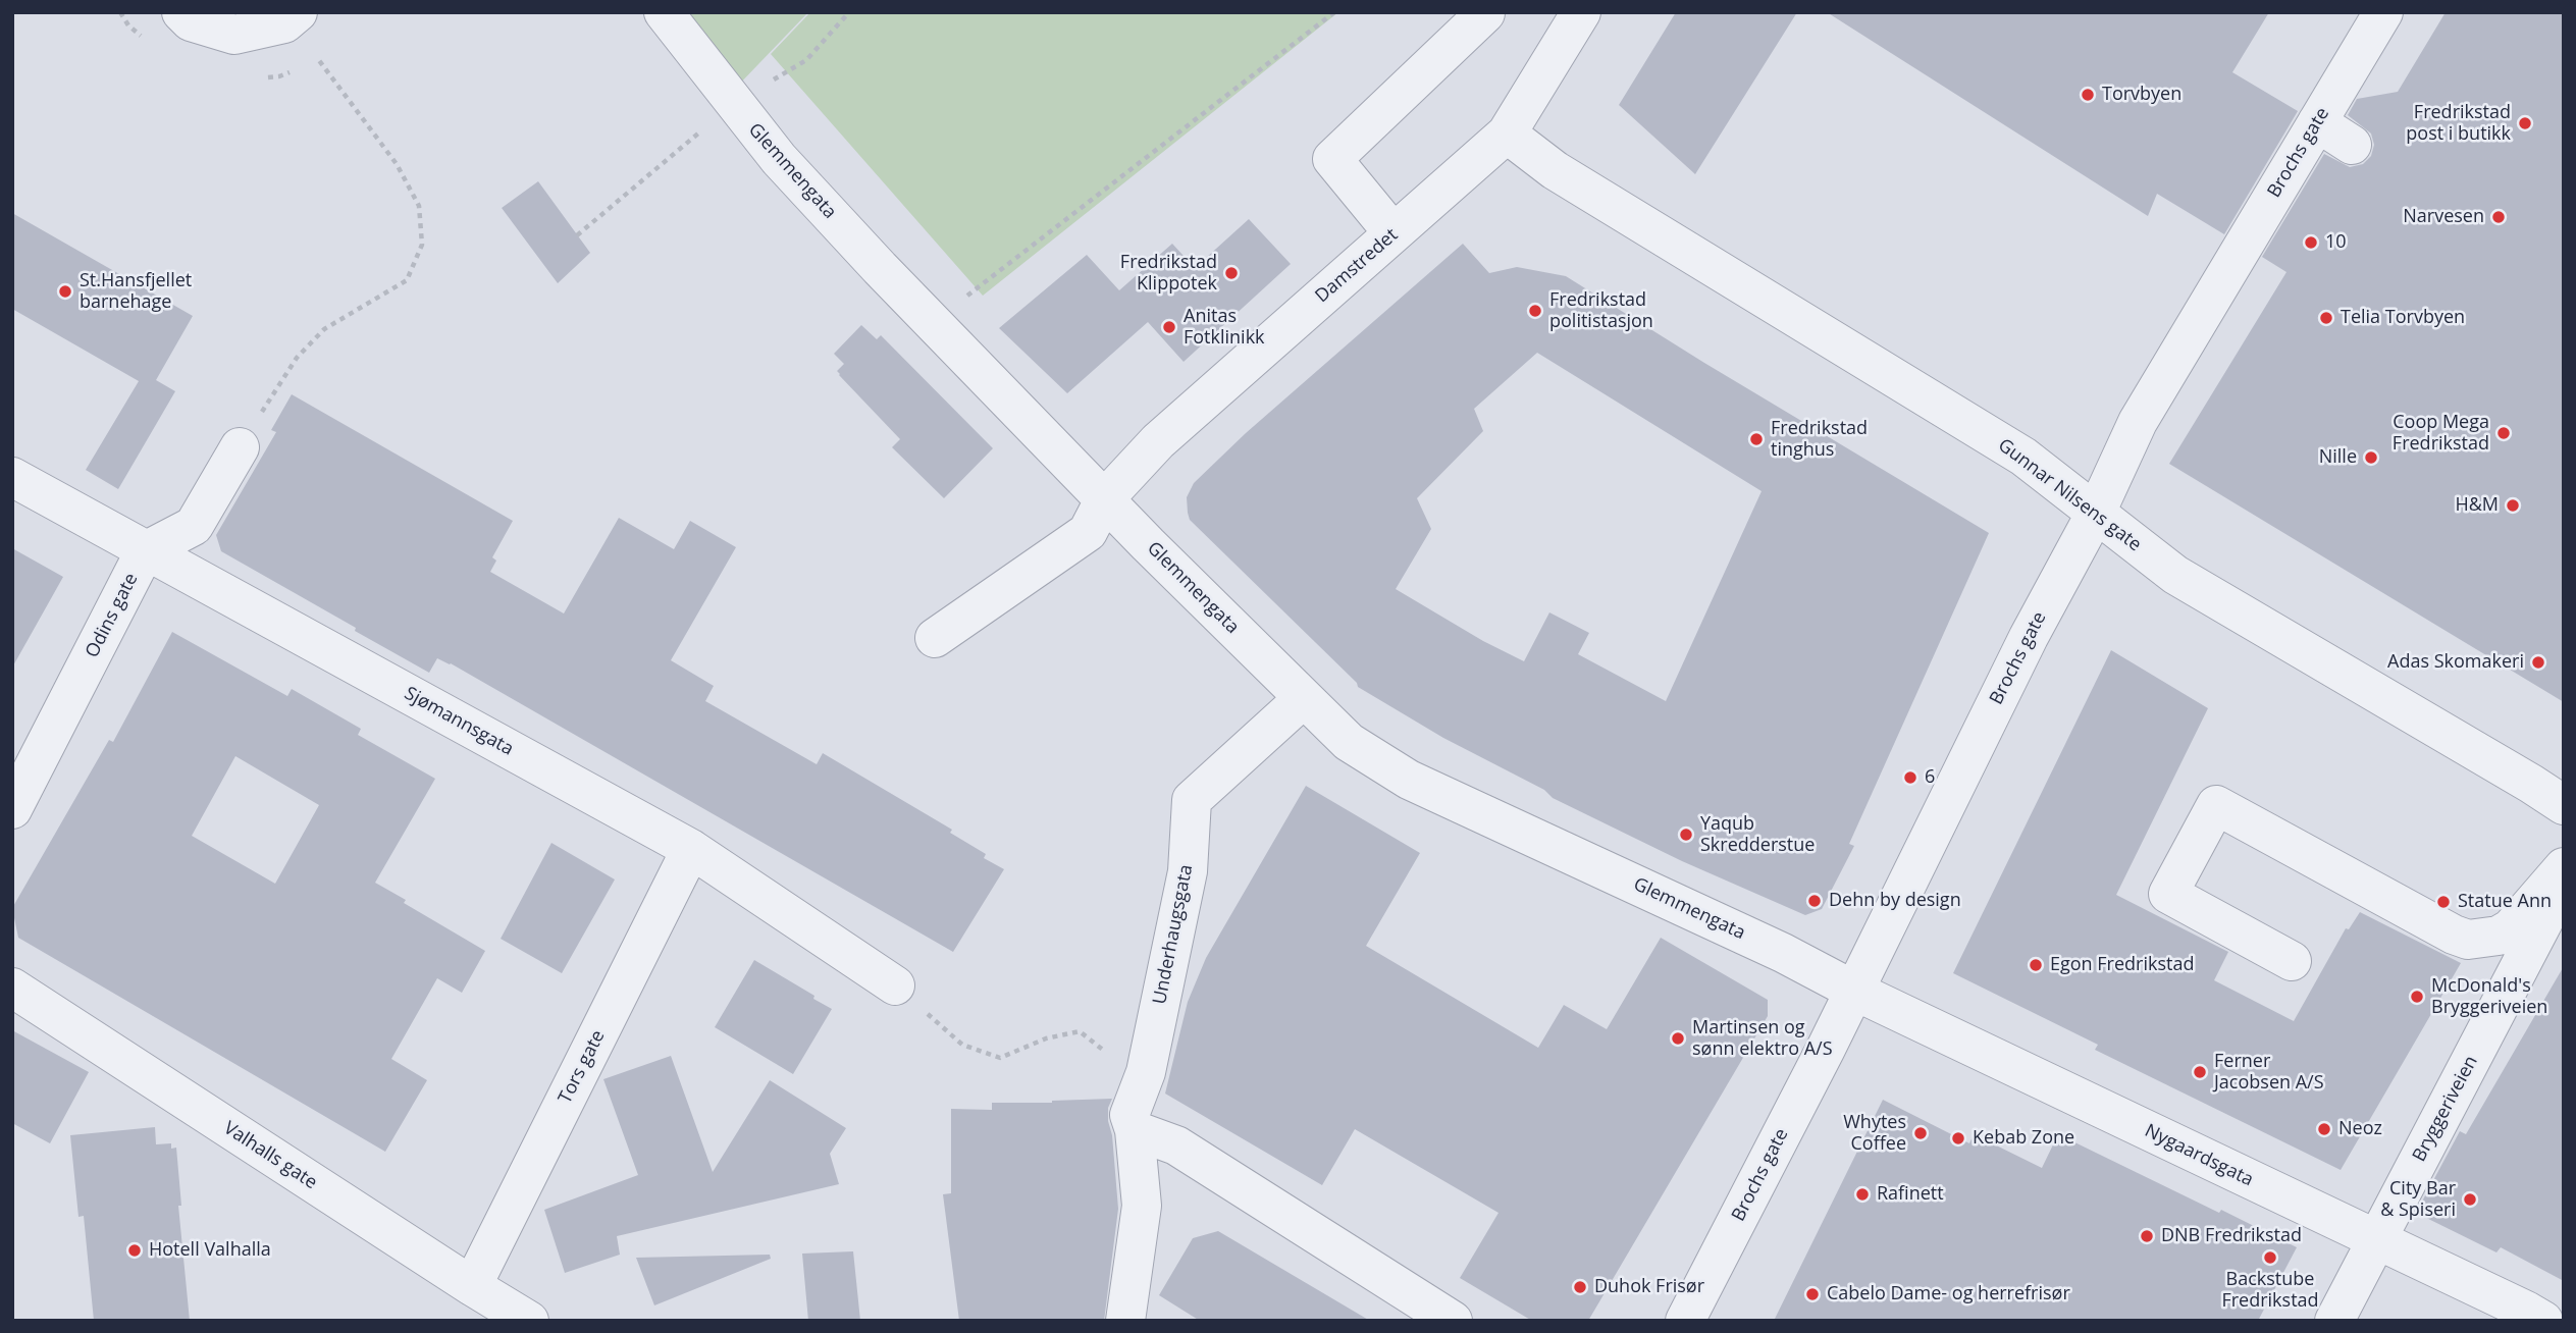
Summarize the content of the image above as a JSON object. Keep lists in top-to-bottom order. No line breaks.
{"streets":{"street":["Brochs gate","Glemmengata","Damstredet","Gunnar Nilsens gate","Odins gate","Sjømannsgata","Underhaugsgata","Tors gate","Bryggeriveien","Valhalls gate","Nygaardsgata"]},"crossings":[["Brochs gate","Glemmengata"],["Brochs gate","Gunnar Nilsens gate"],["Brochs gate","Nygaardsgata"],["Glemmengata","Damstredet"],["Glemmengata","Underhaugsgata"],["Glemmengata","Nygaardsgata"],["Damstredet","Gunnar Nilsens gate"],["Odins gate","Sjømannsgata"],["Sjømannsgata","Tors gate"],["Tors gate","Valhalls gate"],["Bryggeriveien","Nygaardsgata"]],"places":["Torvbyen","Fredrikstad post i butikk","Narvesen","10","Fredrikstad Klippotek","St.Hansfjellet barnehage","Fredrikstad politistasjon","Telia Torvbyen","Anitas Fotklinikk","Coop Mega Fredrikstad","Fredrikstad tinghus","Nille","H&M","Adas Skomakeri","6","Yaqub Skredderstue","Dehn by design","Statue Ann","Egon Fredrikstad","McDonald's Bryggeriveien","Martinsen og sønn elektro A/S","Ferner Jacobsen A/S","Neoz","Whytes Coffee","Kebab Zone","Rafinett","City Bar & Spiseri","DNB Fredrikstad","Hotell Valhalla","Backstube Fredrikstad","Duhok Frisør","Cabelo Dame- og herrefrisør"]}
